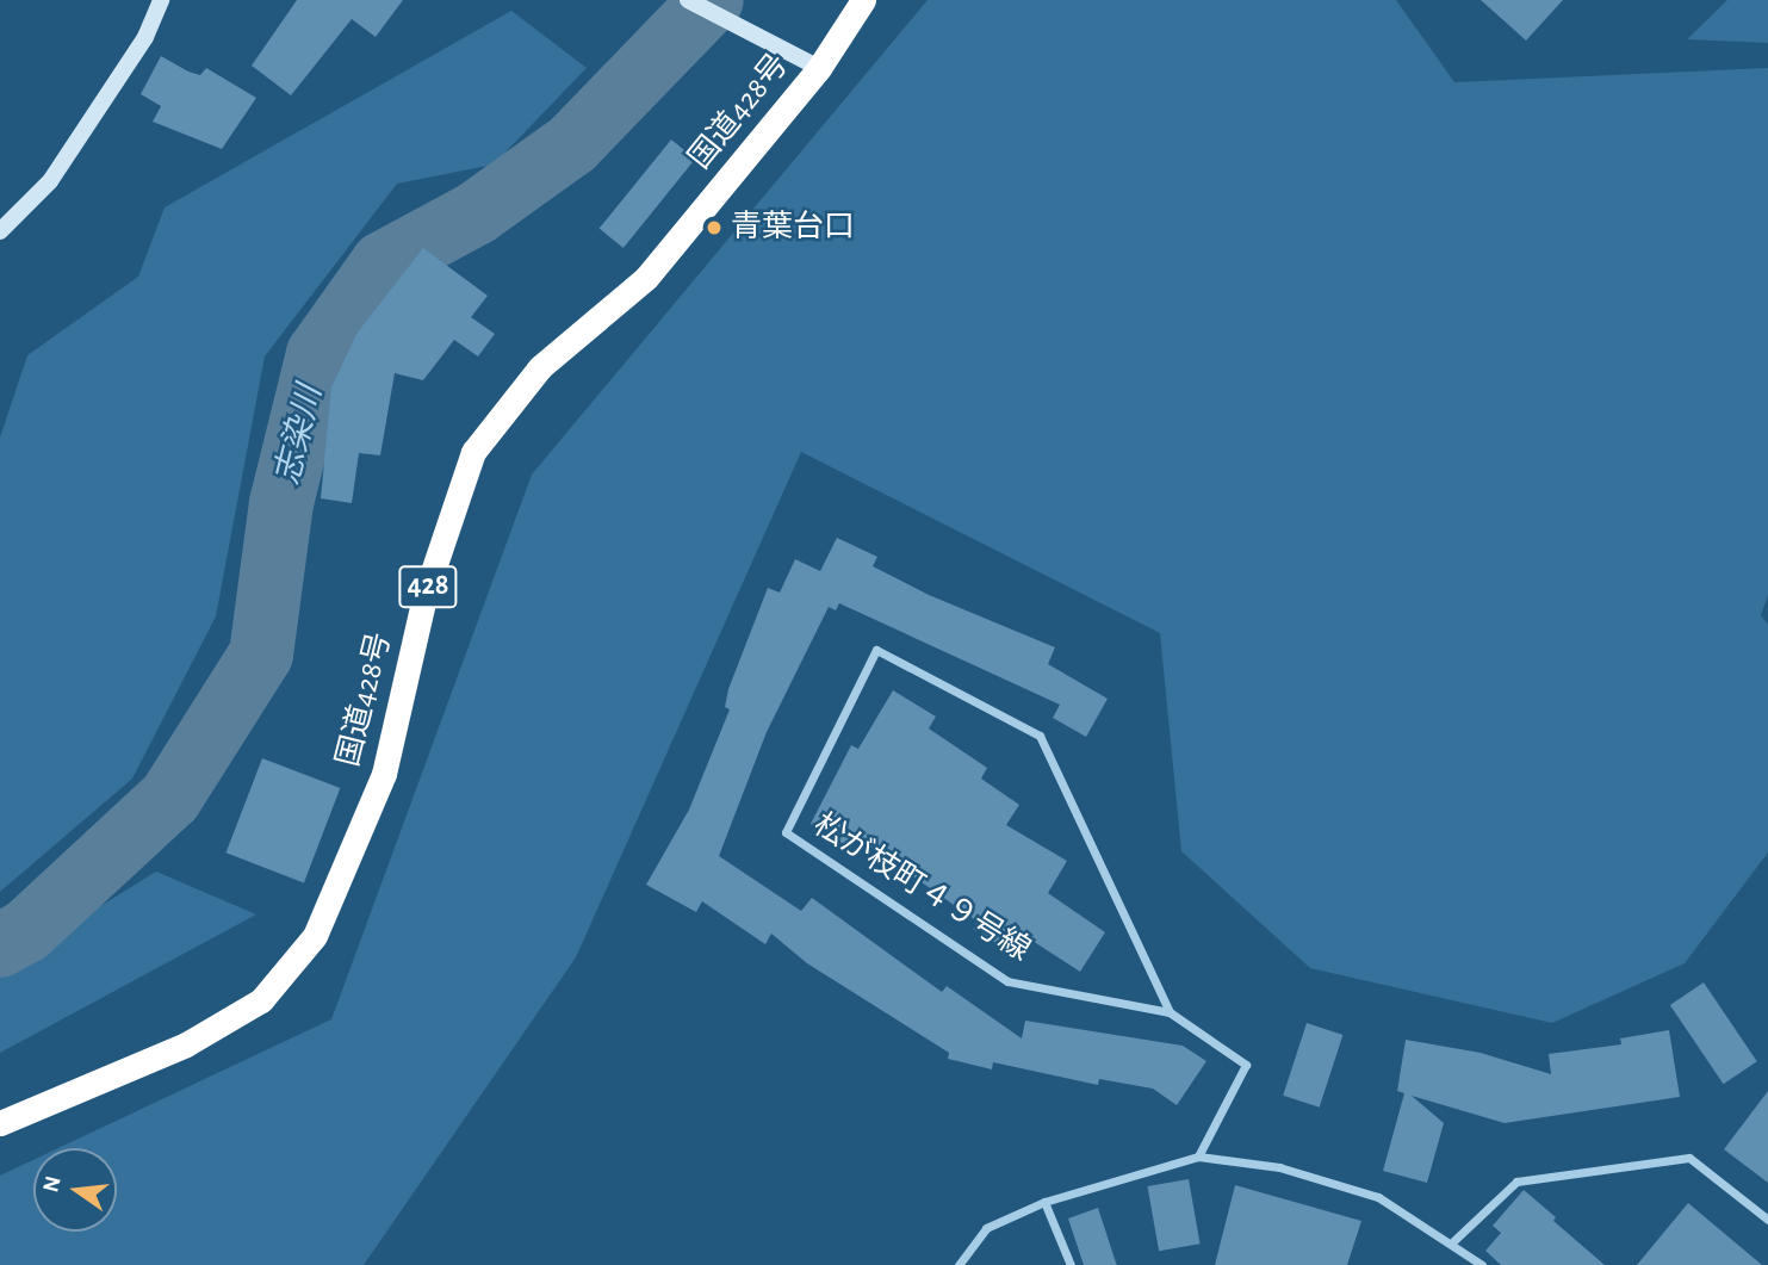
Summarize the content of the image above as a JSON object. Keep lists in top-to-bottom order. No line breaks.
{"streets":{"highway":["国道428号","428"],"street":["松が枝町４９号線"]},"water":["志染川"],"places":["青葉台口"],"north":"left"}
